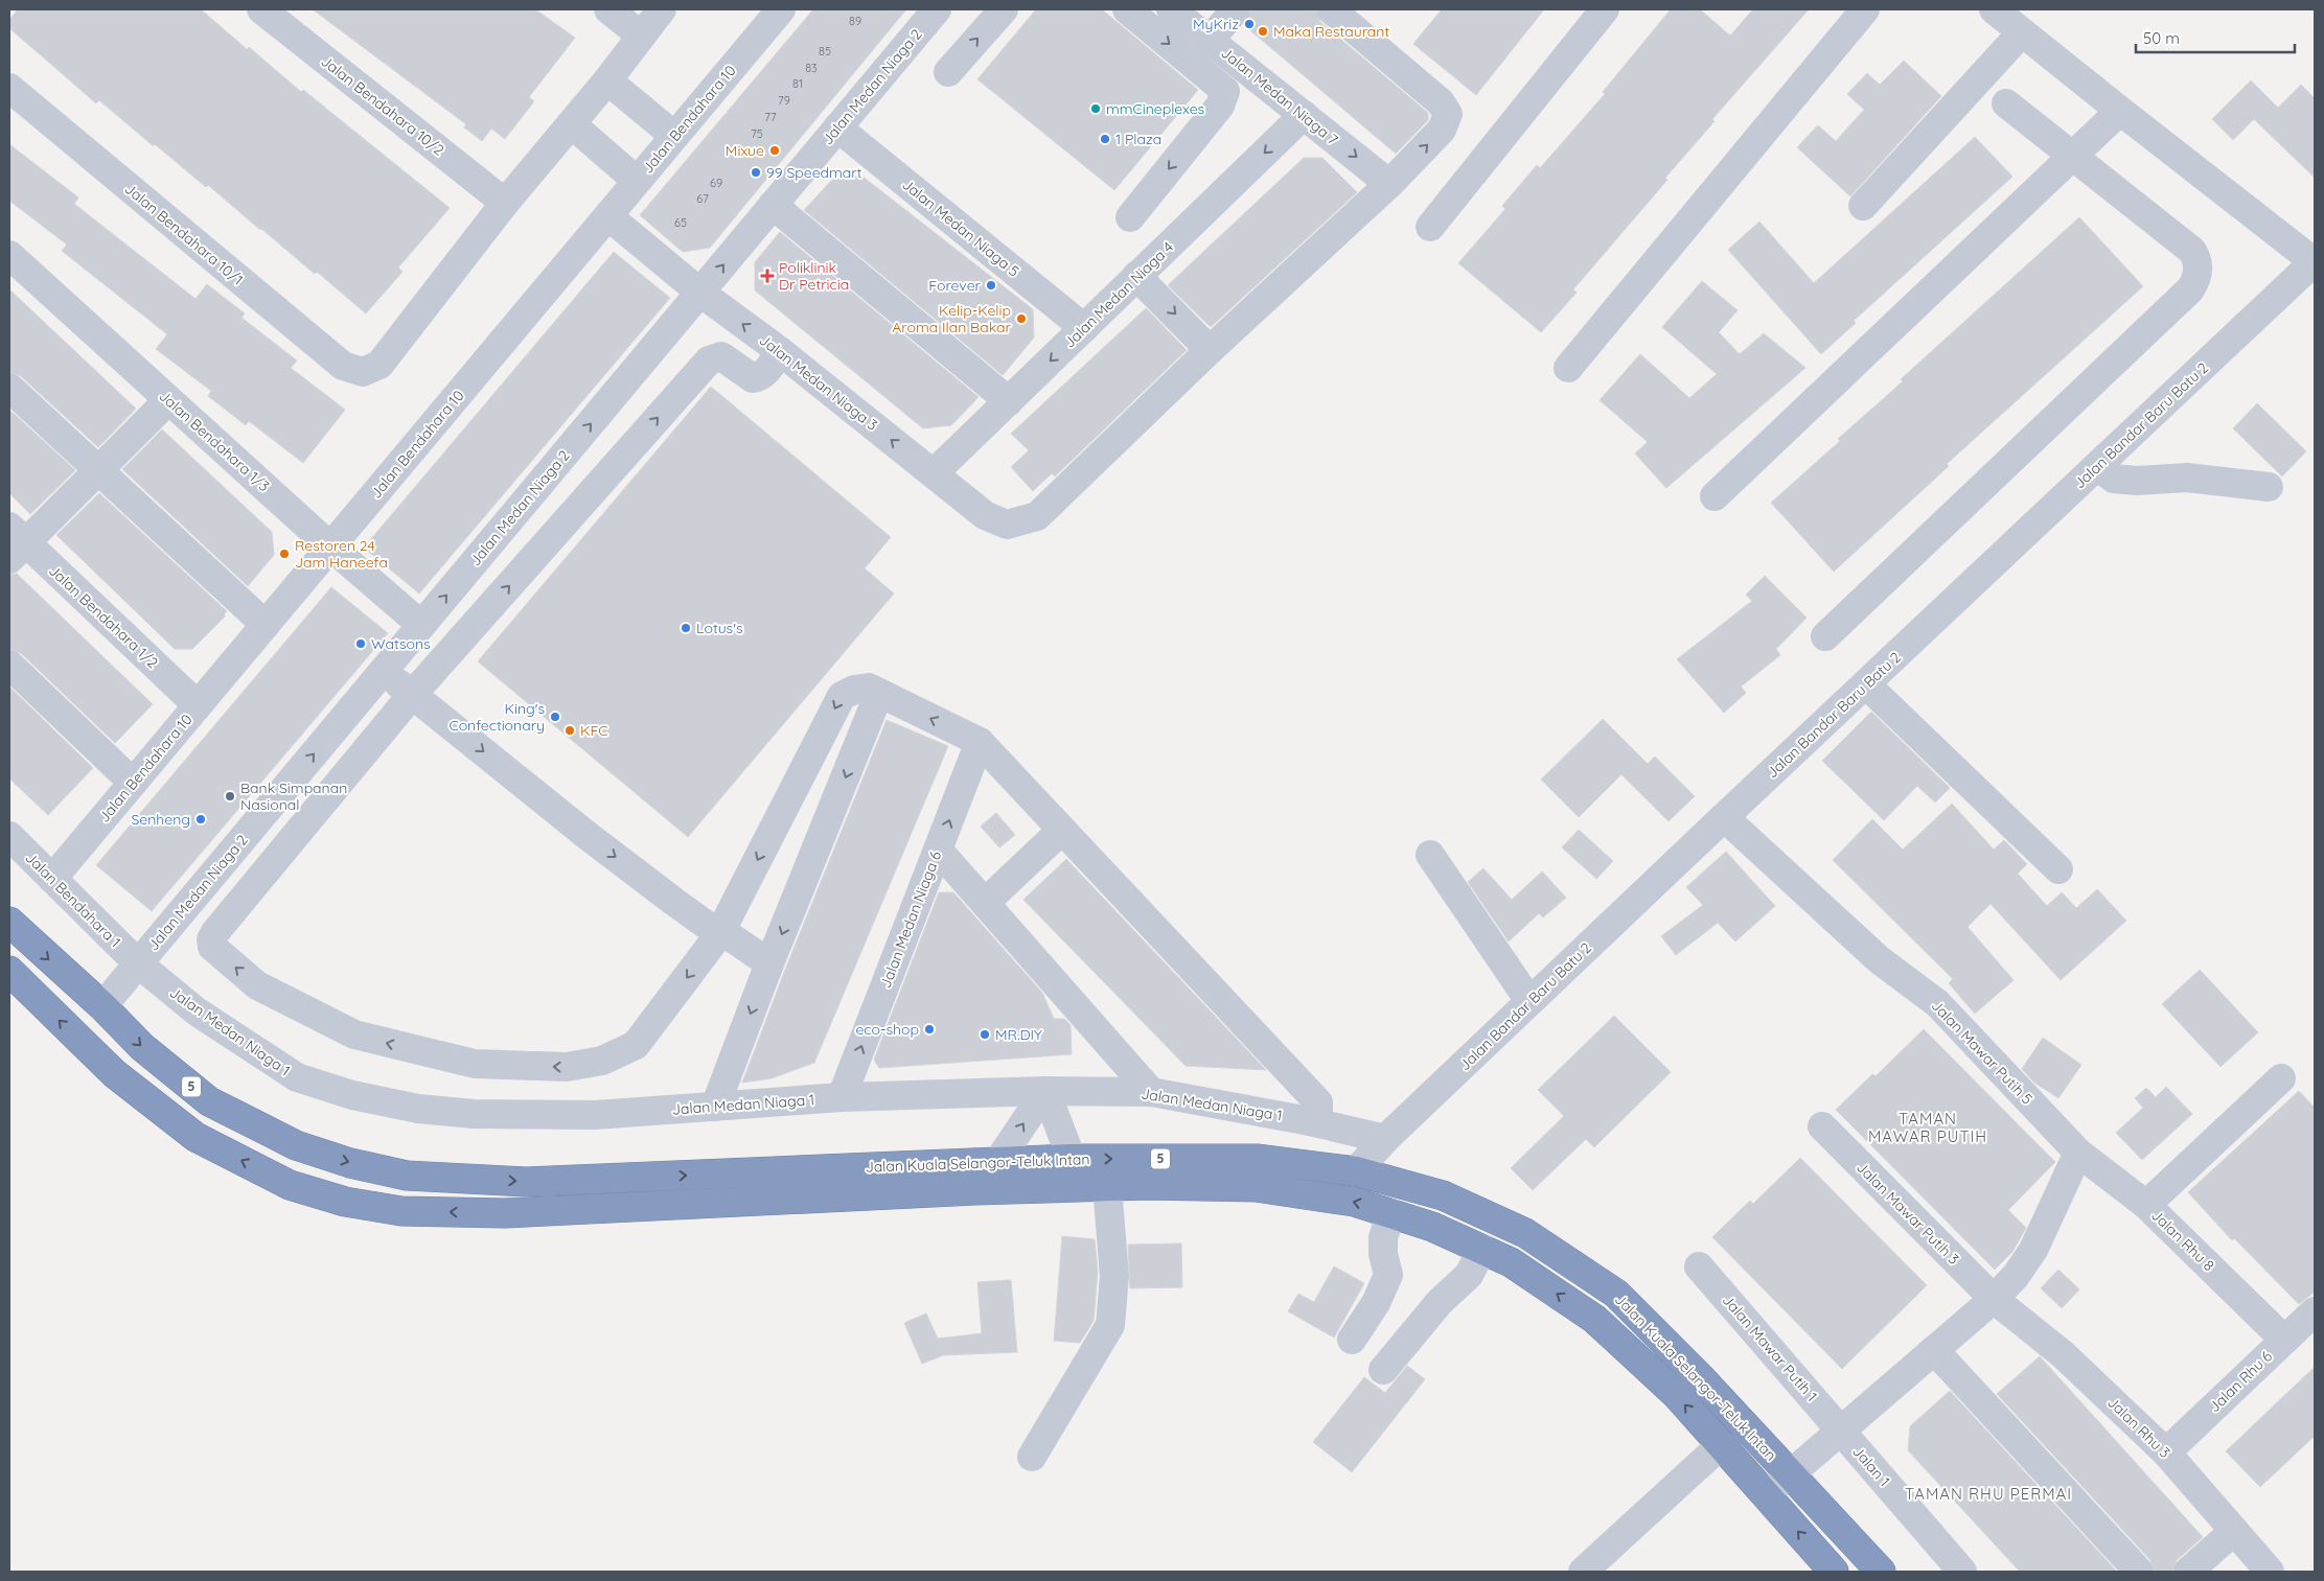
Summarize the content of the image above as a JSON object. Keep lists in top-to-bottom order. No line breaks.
{"streets":{"highway":["5","Jalan Kuala Selangor-Teluk Intan"],"street":["Jalan Medan Niaga 2","Jalan Medan Niaga 7","Jalan Bendahara 10/2","Jalan Bendahara 10","Jalan Medan Niaga 5","Jalan Bendahara 10/1","Jalan Medan Niaga 4","Jalan Medan Niaga 3","Jalan Bandar Baru Batu 2","Jalan Bendahara 1/3","Jalan Bendahara 1/2","Jalan Bendahara 1","Jalan Medan Niaga 6","Jalan Medan Niaga 1","Jalan Mawar Putih 5","Jalan Mawar Putih 3","Jalan Rhu 8","Jalan Mawar Putih 1","Jalan Rhu 6","Jalan Rhu 3","Jalan 1"]},"crossings":[["Jalan Medan Niaga 2","Jalan Medan Niaga 5"],["Jalan Medan Niaga 2","Jalan Medan Niaga 3"],["Jalan Medan Niaga 2","Jalan Bendahara 1/3"],["Jalan Medan Niaga 2","Jalan Bendahara 1"],["Jalan Medan Niaga 2","Jalan Medan Niaga 1"],["Jalan Medan Niaga 2","Jalan Kuala Selangor-Teluk Intan"],["Jalan Medan Niaga 7","Jalan Medan Niaga 4"],["Jalan Medan Niaga 7","Jalan Medan Niaga 3"],["Jalan Bendahara 10/2","Jalan Bendahara 10/1"],["Jalan Bendahara 10","Jalan Medan Niaga 3"],["Jalan Bendahara 10","Jalan Bendahara 1/3"],["Jalan Bendahara 10","Jalan Bendahara 1/2"],["Jalan Bendahara 10","Jalan Bendahara 1"],["Jalan Medan Niaga 5","Jalan Medan Niaga 4"],["Jalan Medan Niaga 4","Jalan Medan Niaga 3"],["Jalan Bandar Baru Batu 2","Jalan Medan Niaga 1"],["Jalan Bandar Baru Batu 2","Jalan Mawar Putih 5"],["Jalan Bandar Baru Batu 2","Jalan Kuala Selangor-Teluk Intan"],["Jalan Bendahara 1","Jalan Medan Niaga 1"],["Jalan Medan Niaga 6","Jalan Medan Niaga 1"],["Jalan Mawar Putih 5","Jalan Rhu 8"],["Jalan Mawar Putih 3","Jalan Rhu 3"],["Jalan Rhu 8","Jalan Rhu 6"],["Jalan Mawar Putih 1","Jalan 1"],["Jalan Rhu 6","Jalan Rhu 3"]],"one_way":["Jalan Medan Niaga 4"],"districts":["TAMAN MAWAR PUTIH","TAMAN RHU PERMAI"],"places":{"other":["MyKriz","Maka Restaurant","mmCineplexes","1 Plaza","Mixue","99 Speedmart","Forever","Kelip-Kelip Aroma Ilan Bakar","Restoren 24 Jam Haneefa","Lotus's","Watsons","King's Confectionary","KFC","Bank Simpanan Nasional","Senheng","eco-shop","MR.DIY"],"health":["Poliklinik Dr Petricia"]},"house_numbers":["89","85","83","81","79","77","75","69","67","65"],"scale_bar":"50 m"}
